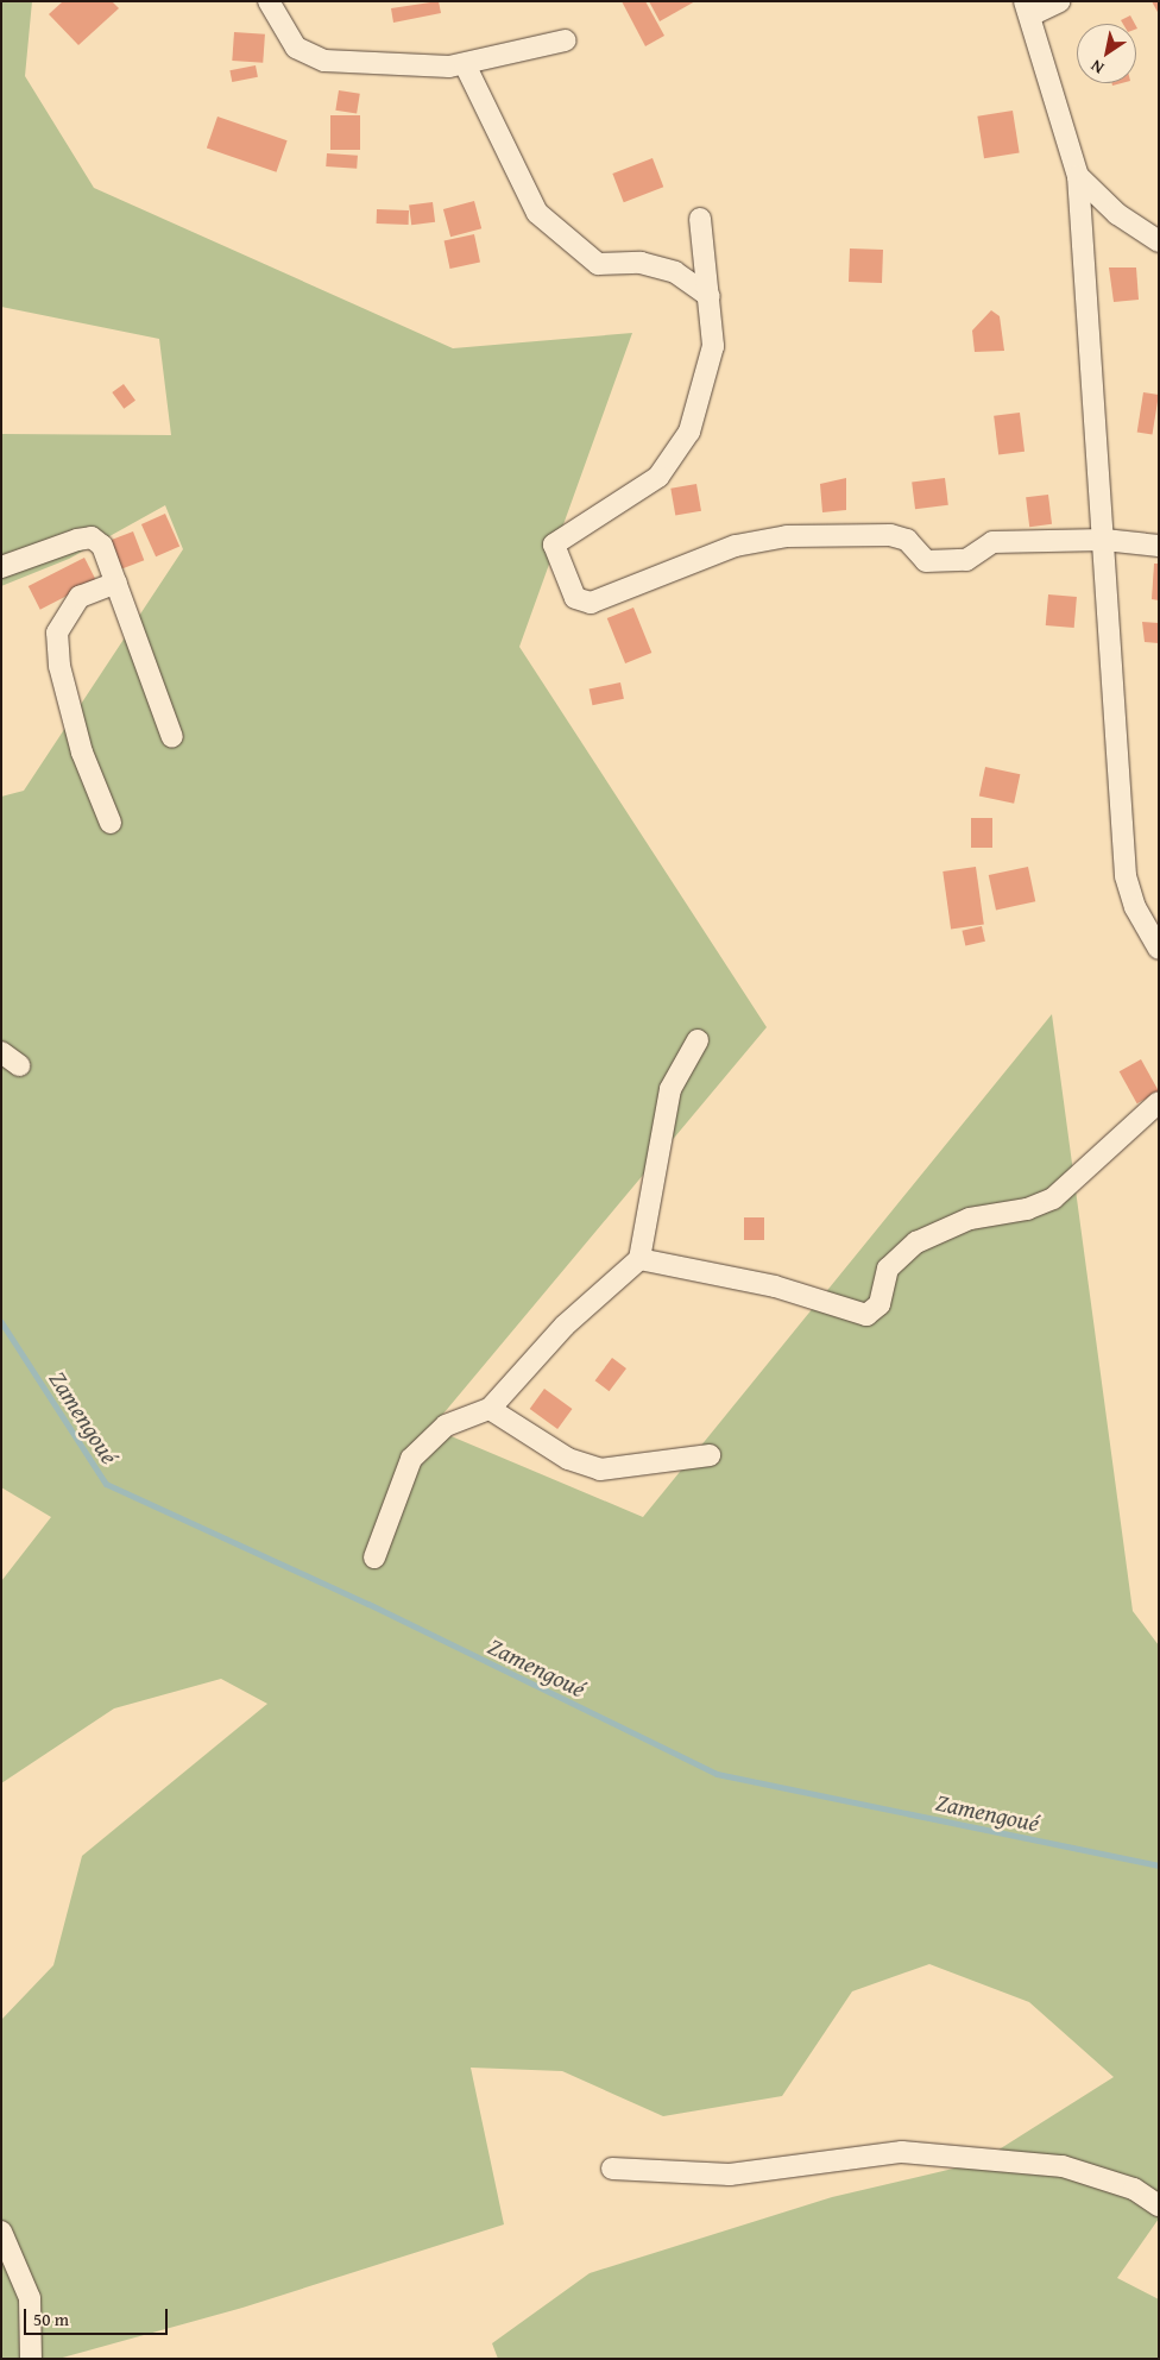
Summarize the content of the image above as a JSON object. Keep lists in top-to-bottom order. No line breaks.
{"water":["Zamengoué"],"scale_bar":"50 m","north":"bottom left"}
